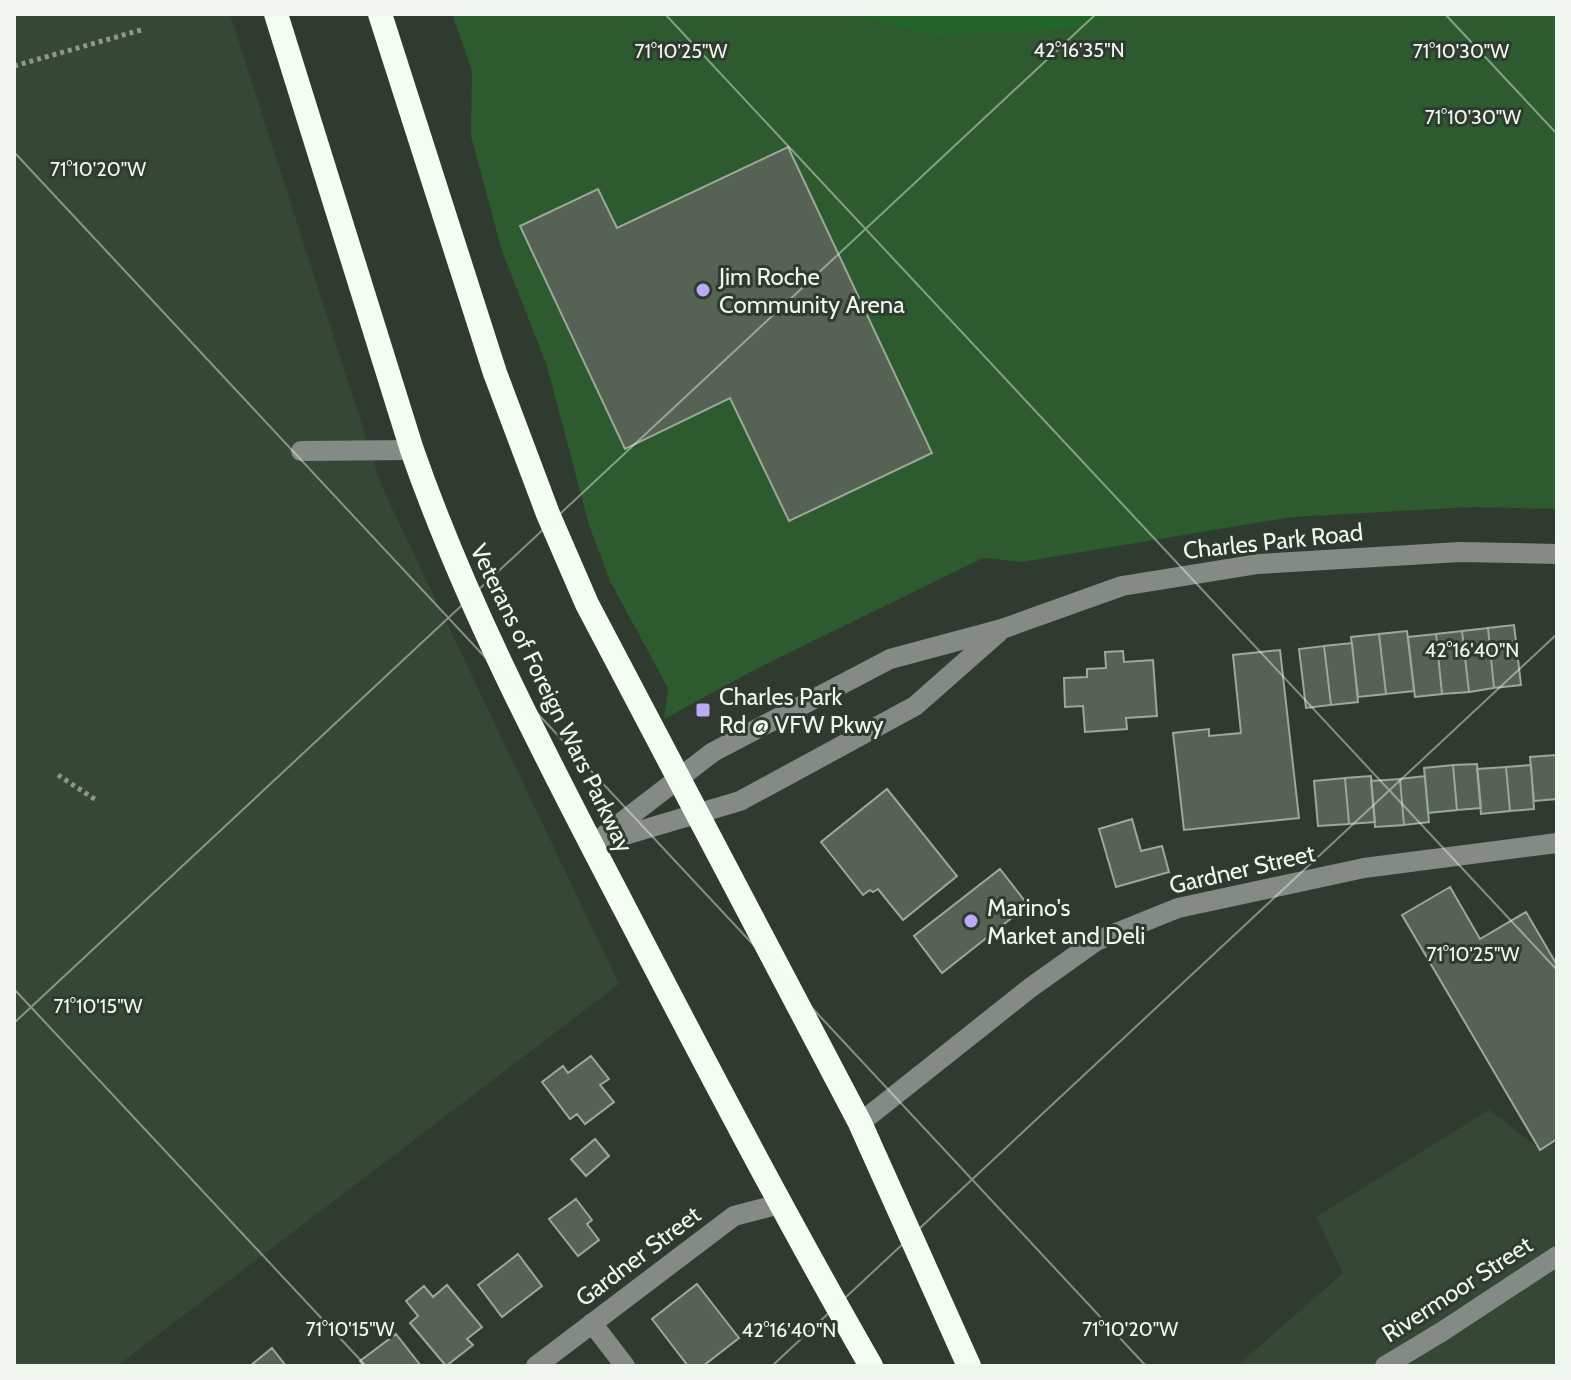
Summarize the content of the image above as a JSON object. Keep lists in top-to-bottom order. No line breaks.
{"streets":{"highway":["Veterans of Foreign Wars Parkway"],"street":["Charles Park Road","Gardner Street","Rivermoor Street"]},"crossings":[["Charles Park Road","Veterans of Foreign Wars Parkway"],["Veterans of Foreign Wars Parkway","Gardner Street"]],"places":{"other":["Jim Roche Community Arena","Marino's Market and Deli"],"transit":["Charles Park Rd @ VFW Pkwy"]},"coordinates":["42°16'35\"N","71°10'25\"W","71°10'30\"W","71°10'20\"W","42°16'40\"N","71°10'15\"W"]}
